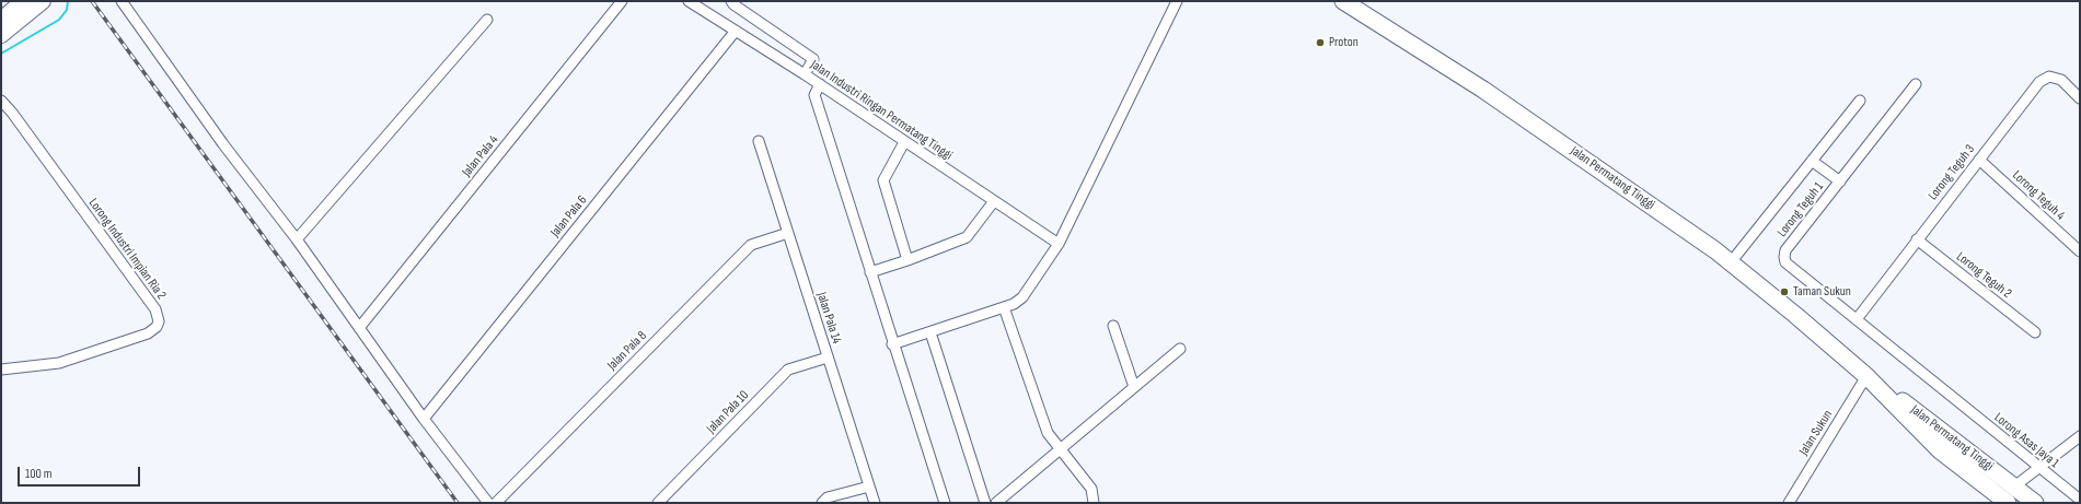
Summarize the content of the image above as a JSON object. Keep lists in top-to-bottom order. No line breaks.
{"streets":{"highway":["Jalan Permatang Tinggi"],"street":["Jalan Industri Ringan Permatang Tinggi","Jalan Pala 4","Lorong Teguh 3","Lorong Teguh 4","Lorong Teguh 1","Jalan Pala 6","Lorong Industri Impian Ria 2","Lorong Teguh 2","Jalan Pala 14","Jalan Pala 8","Jalan Pala 10","Jalan Sukun","Lorong Asas Jaya 1"]},"crossings":[["Jalan Industri Ringan Permatang Tinggi","Jalan Pala 6"],["Lorong Teguh 3","Lorong Teguh 4"],["Lorong Teguh 3","Lorong Teguh 1"],["Lorong Teguh 3","Lorong Teguh 2"],["Jalan Permatang Tinggi","Jalan Sukun"],["Lorong Teguh 1","Lorong Asas Jaya 1"],["Jalan Pala 14","Jalan Pala 8"],["Jalan Pala 14","Jalan Pala 10"]],"places":["Proton","Taman Sukun"],"scale_bar":"100 m"}
